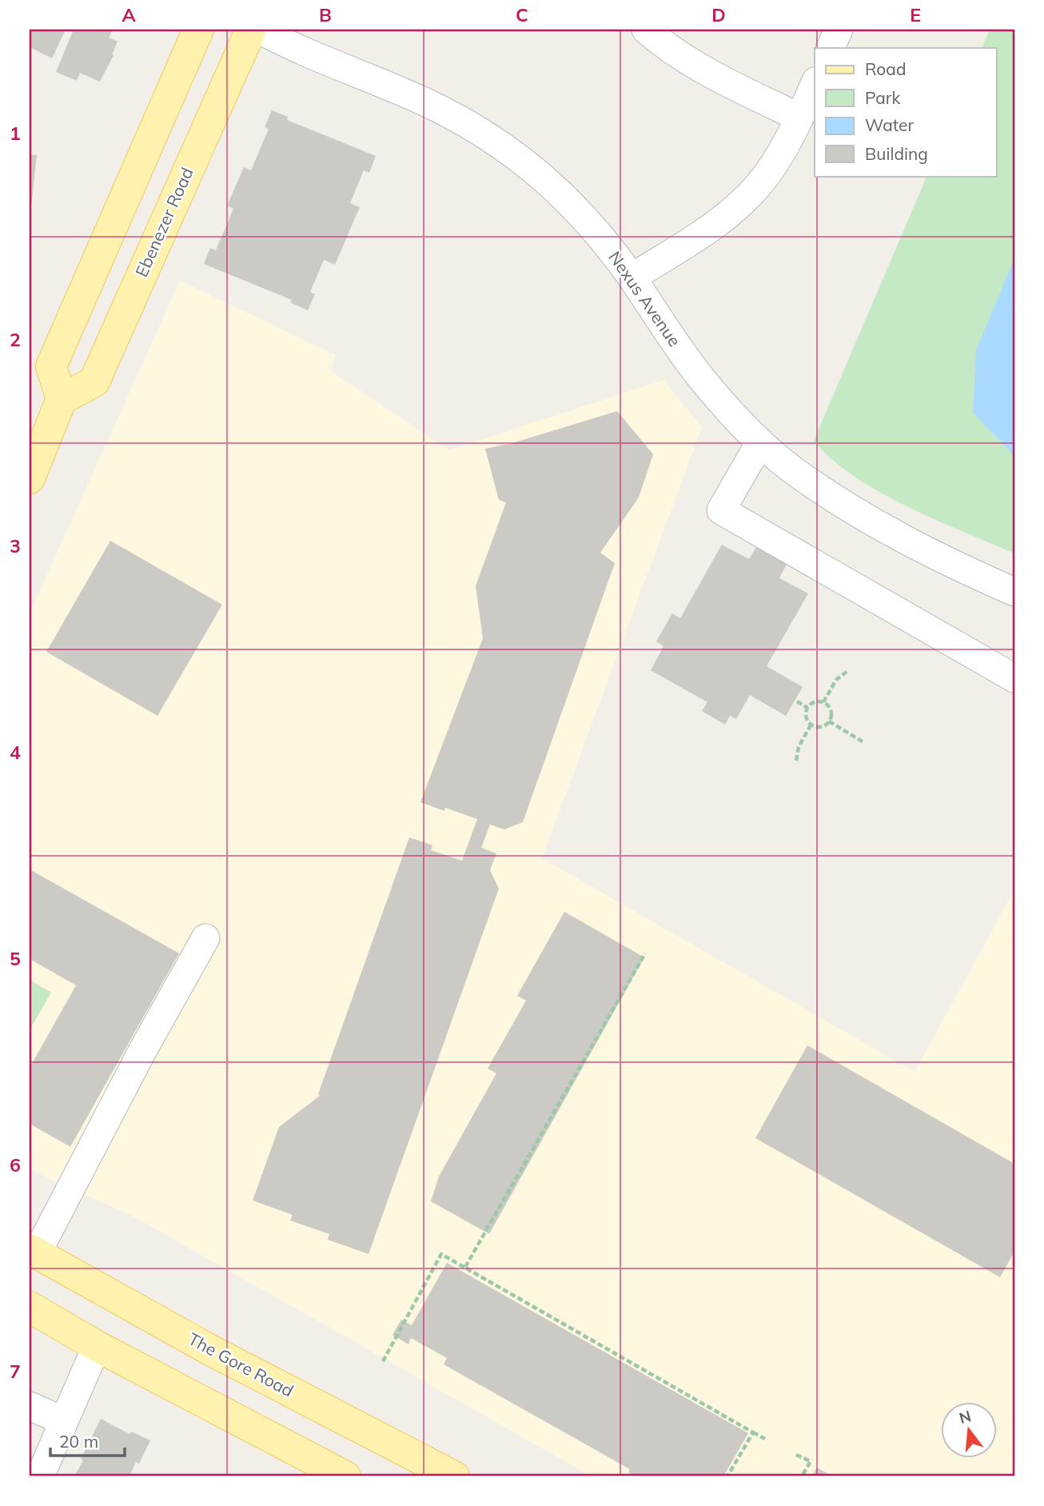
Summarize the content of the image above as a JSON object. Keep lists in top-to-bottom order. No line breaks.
{"streets":{"main road":["Ebenezer Road","The Gore Road"],"street":["Nexus Avenue"]},"legend":["Road","Park","Water","Building"],"scale_bar":"20 m","north":"top","grid":{"columns":["A","B","C","D","E"],"rows":["1","2","3","4","5","6","7"]}}
